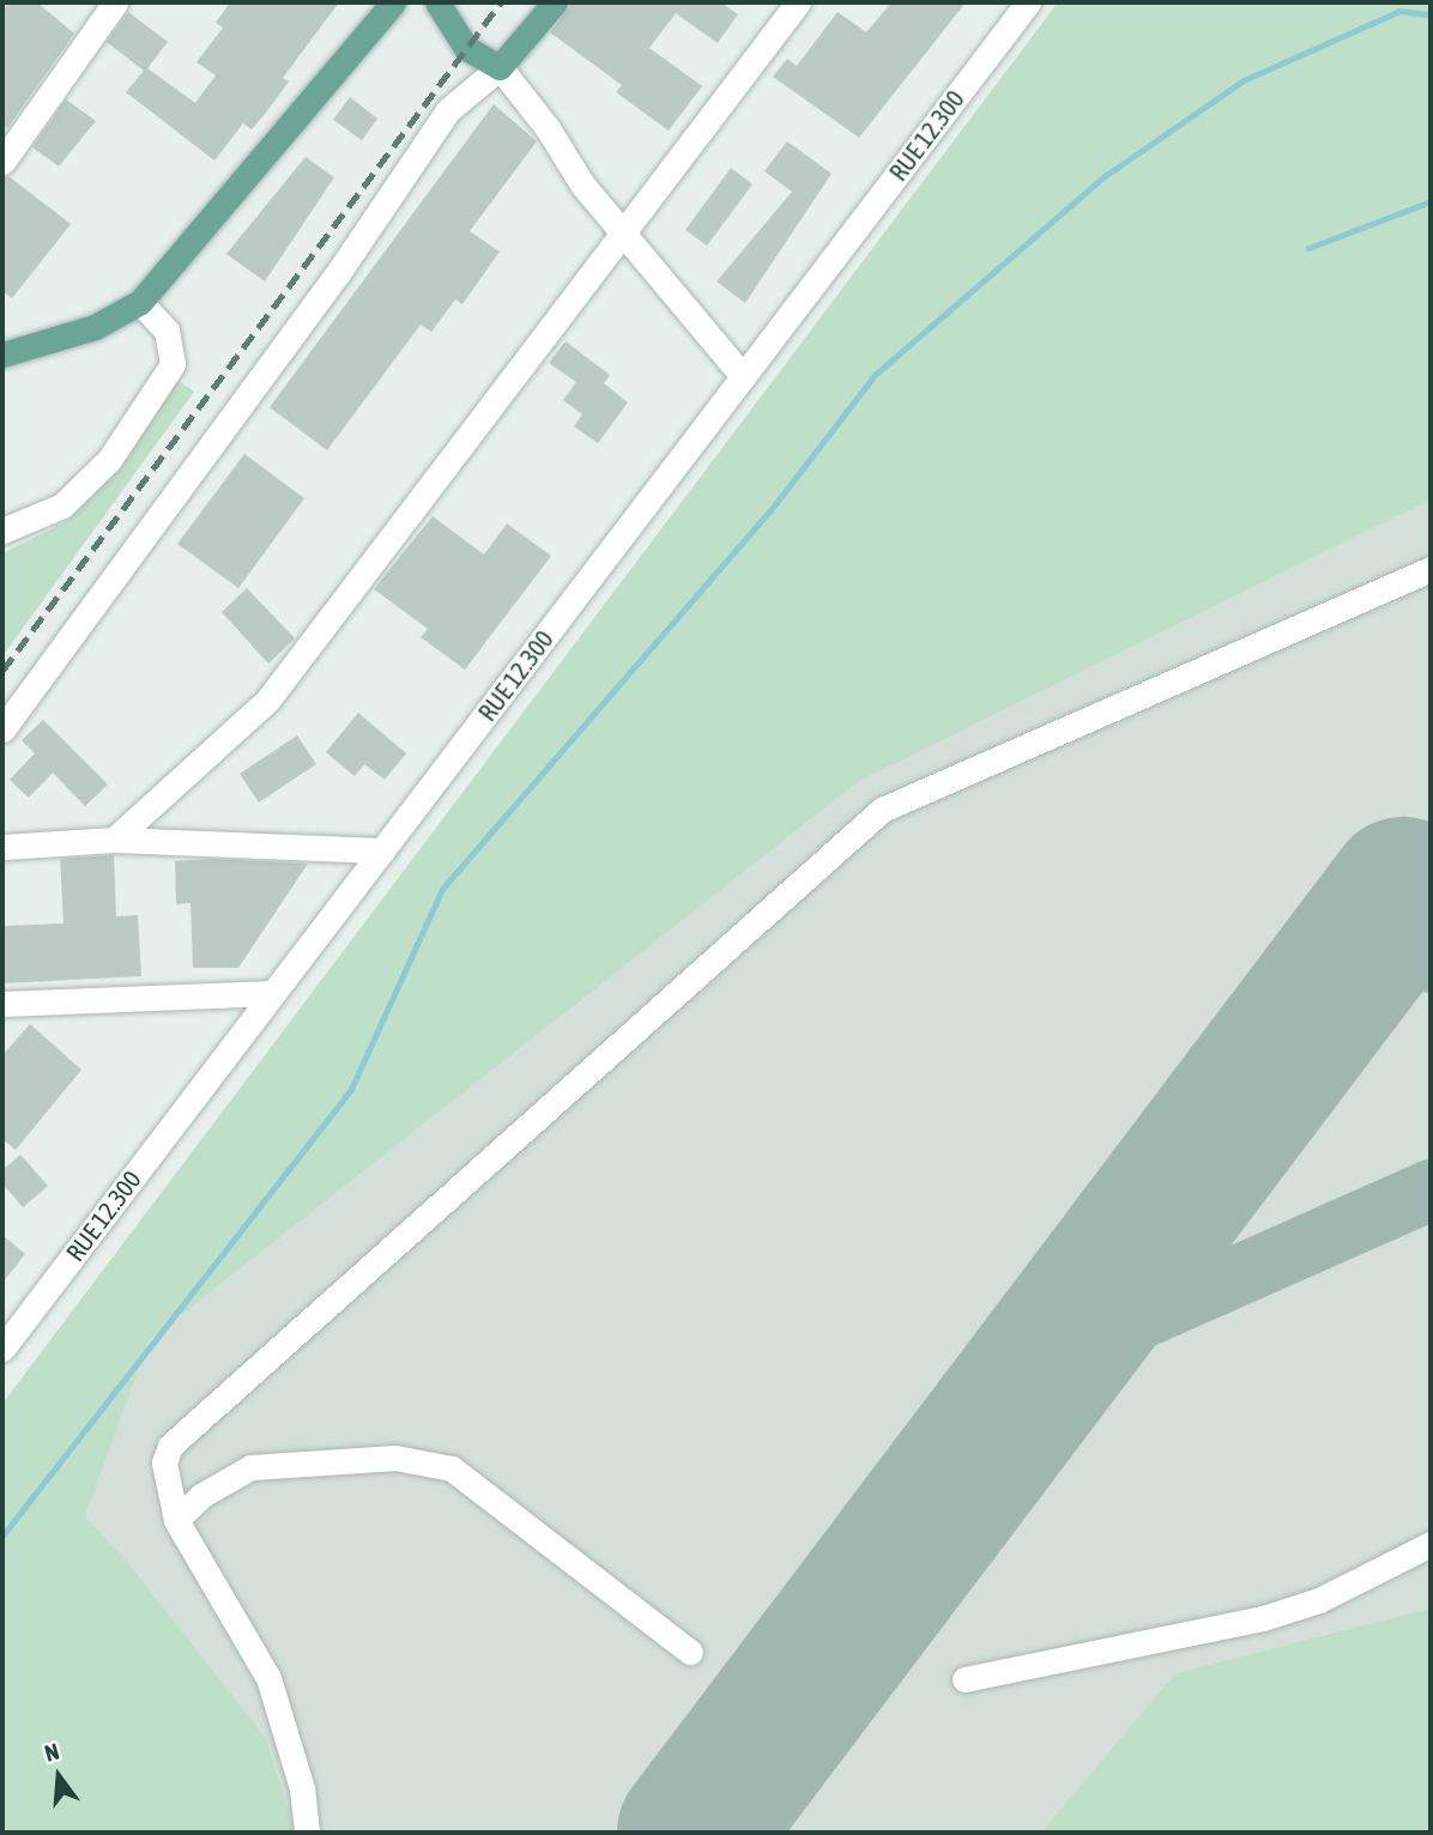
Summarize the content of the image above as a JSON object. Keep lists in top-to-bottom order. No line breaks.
{"streets":{"street":["RUE 12.300"]},"north":"top"}
